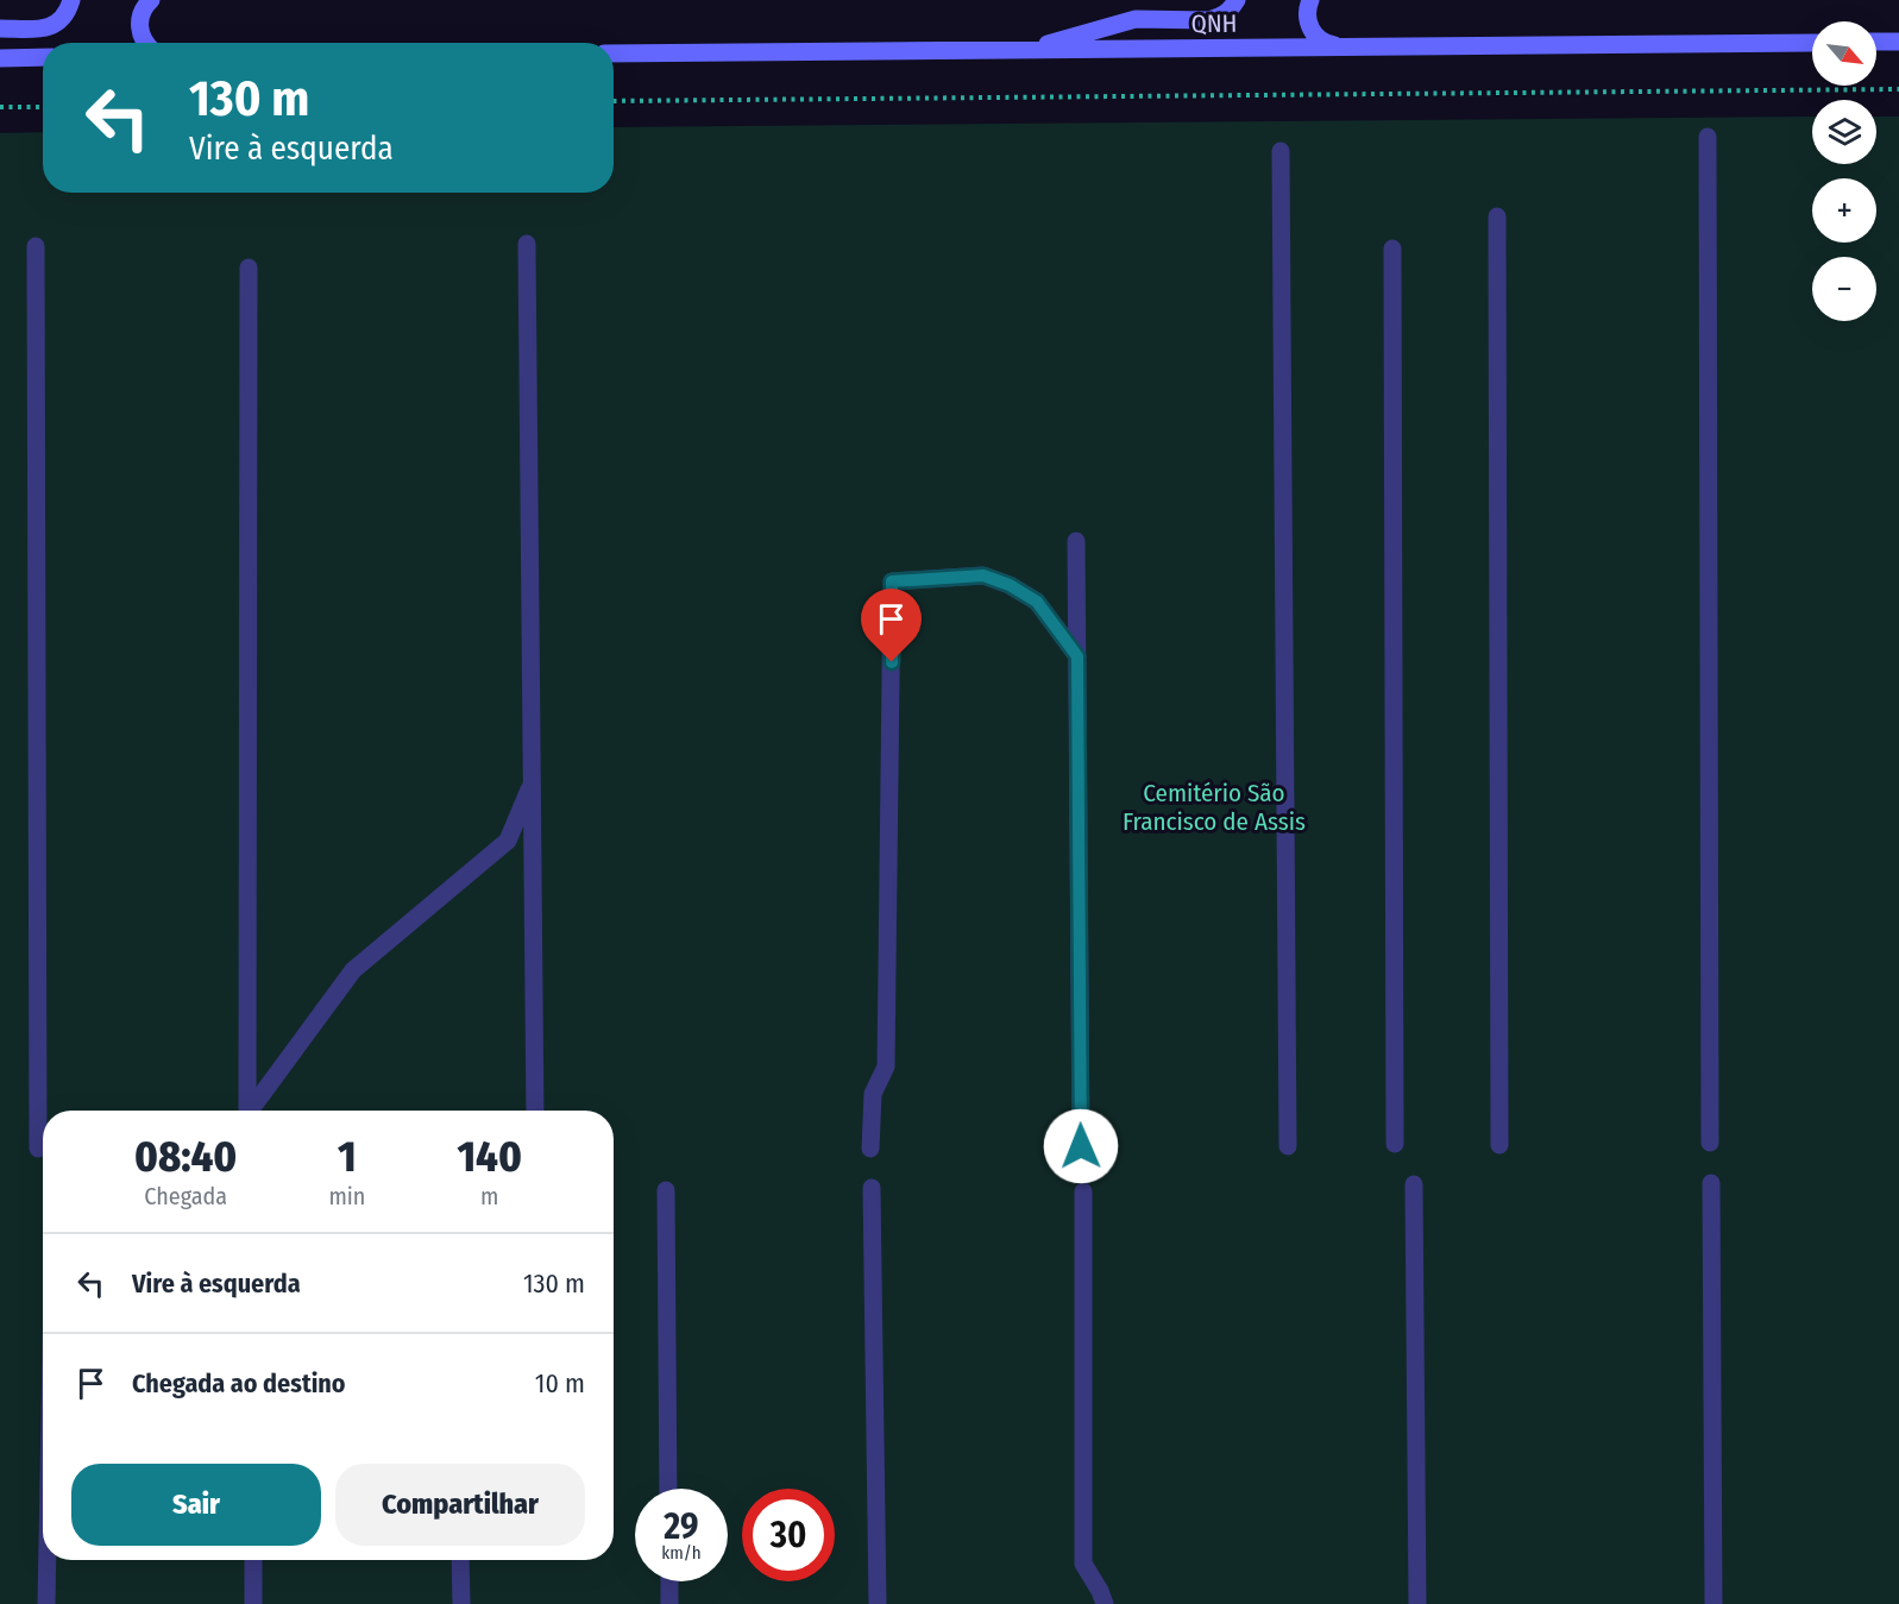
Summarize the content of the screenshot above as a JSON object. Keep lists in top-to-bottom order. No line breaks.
{"streets":{"street":["QNH"]},"parks":["Cemitério São Francisco de Assis"],"north":"bottom right","page":{"map_buttons":["+","−"],"turn":["130 m","Vire à esquerda"],"eta":["08:40","Chegada","1","min","140","m"],"list":[{"name":"Vire à esquerda","value":"130 m"},{"name":"Chegada ao destino","value":"10 m"}],"buttons":["Sair","Compartilhar"],"speed":"29 km/h","limit":"30"}}
